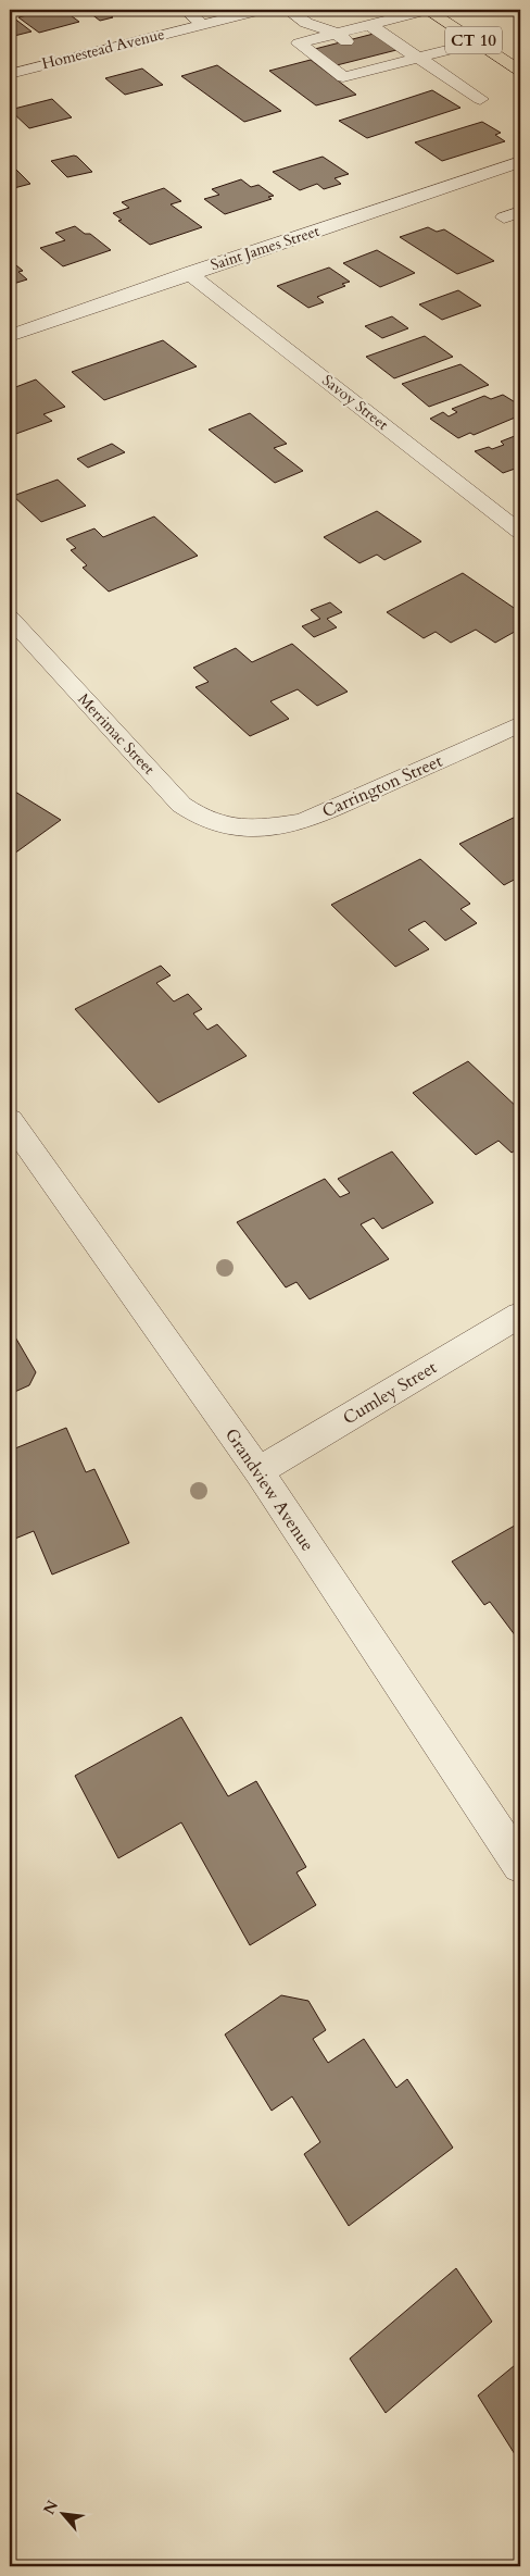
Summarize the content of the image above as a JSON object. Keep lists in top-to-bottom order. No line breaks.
{"streets":{"main road":["CT 10"],"street":["Homestead Avenue","Saint James Street","Savoy Street","Merrimac Street","Carrington Street","Cumley Street","Grandview Avenue"]},"crossings":[["Saint James Street","Savoy Street"],["Merrimac Street","Carrington Street"],["Cumley Street","Grandview Avenue"]],"north":"top left"}
